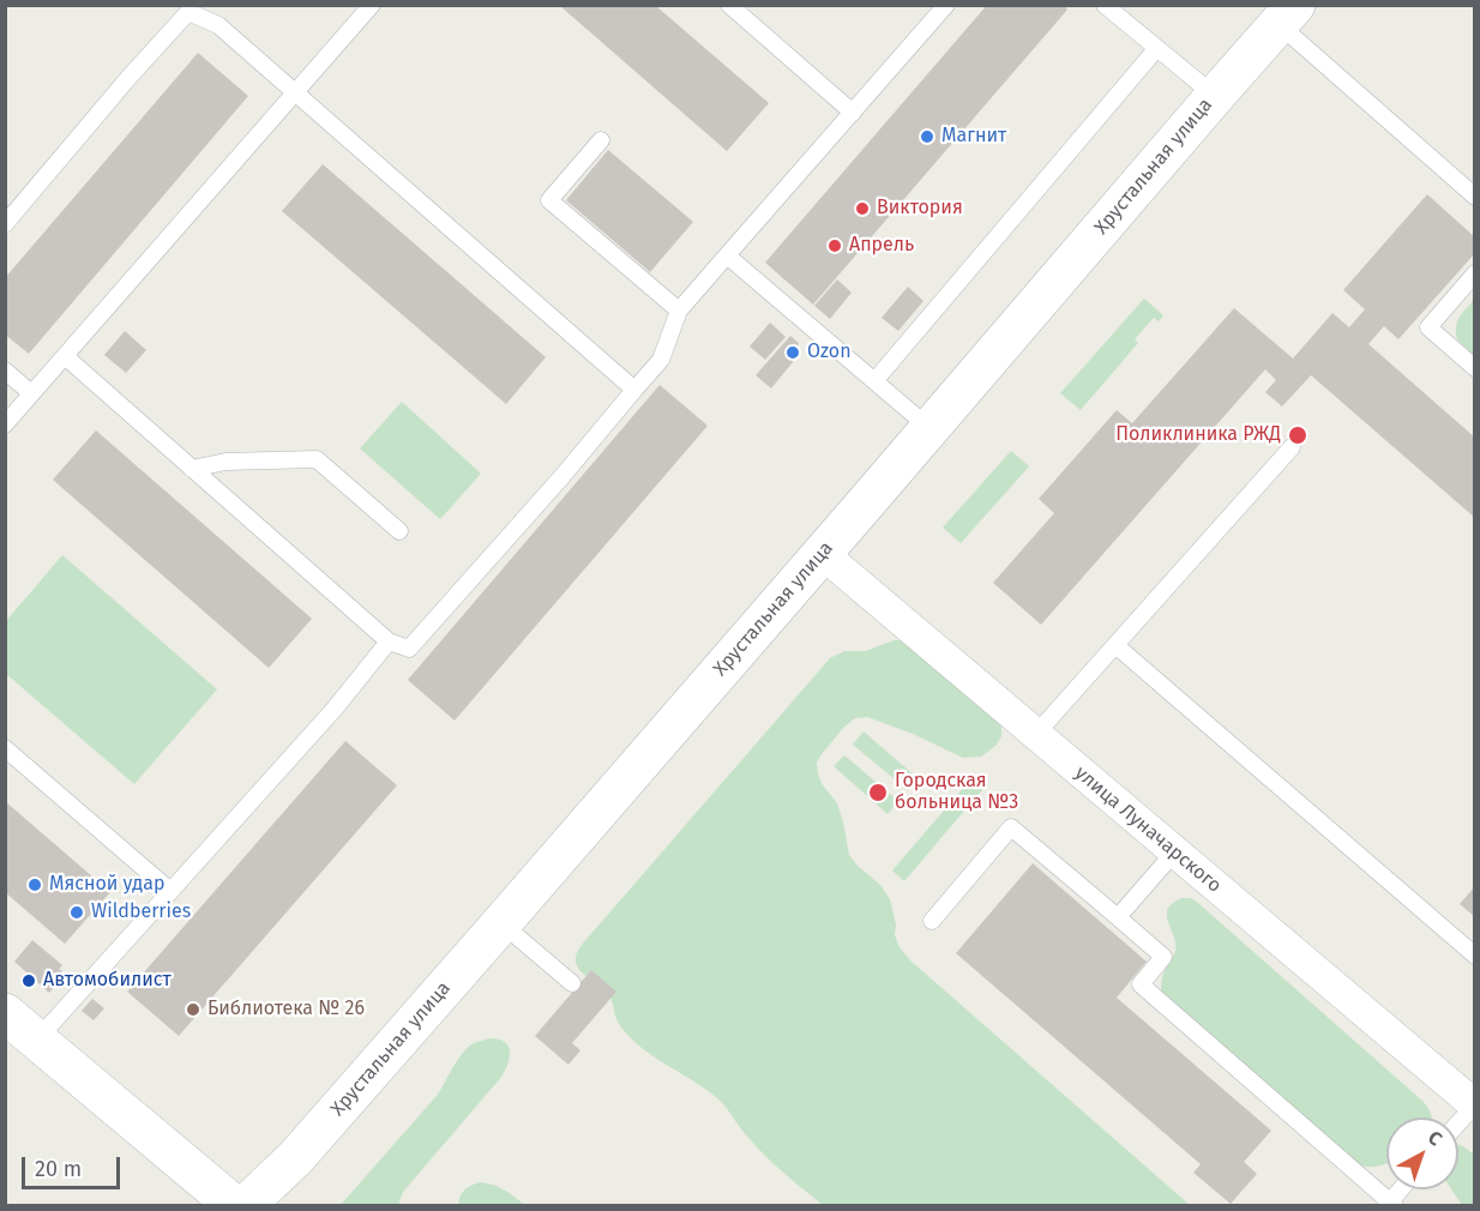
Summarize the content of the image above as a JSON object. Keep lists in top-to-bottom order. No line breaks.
{"streets":{"main road":["Хрустальная улица"],"street":["улица Луначарского"]},"crossings":[["Хрустальная улица","улица Луначарского"]],"places":["Магнит","Виктория","Апрель","Ozon","Поликлиника РЖД","Городская больница №3","Мясной удар","Wildberries","Автомобилист","Библиотека № 26"],"scale_bar":"20 m","north":"top right"}
